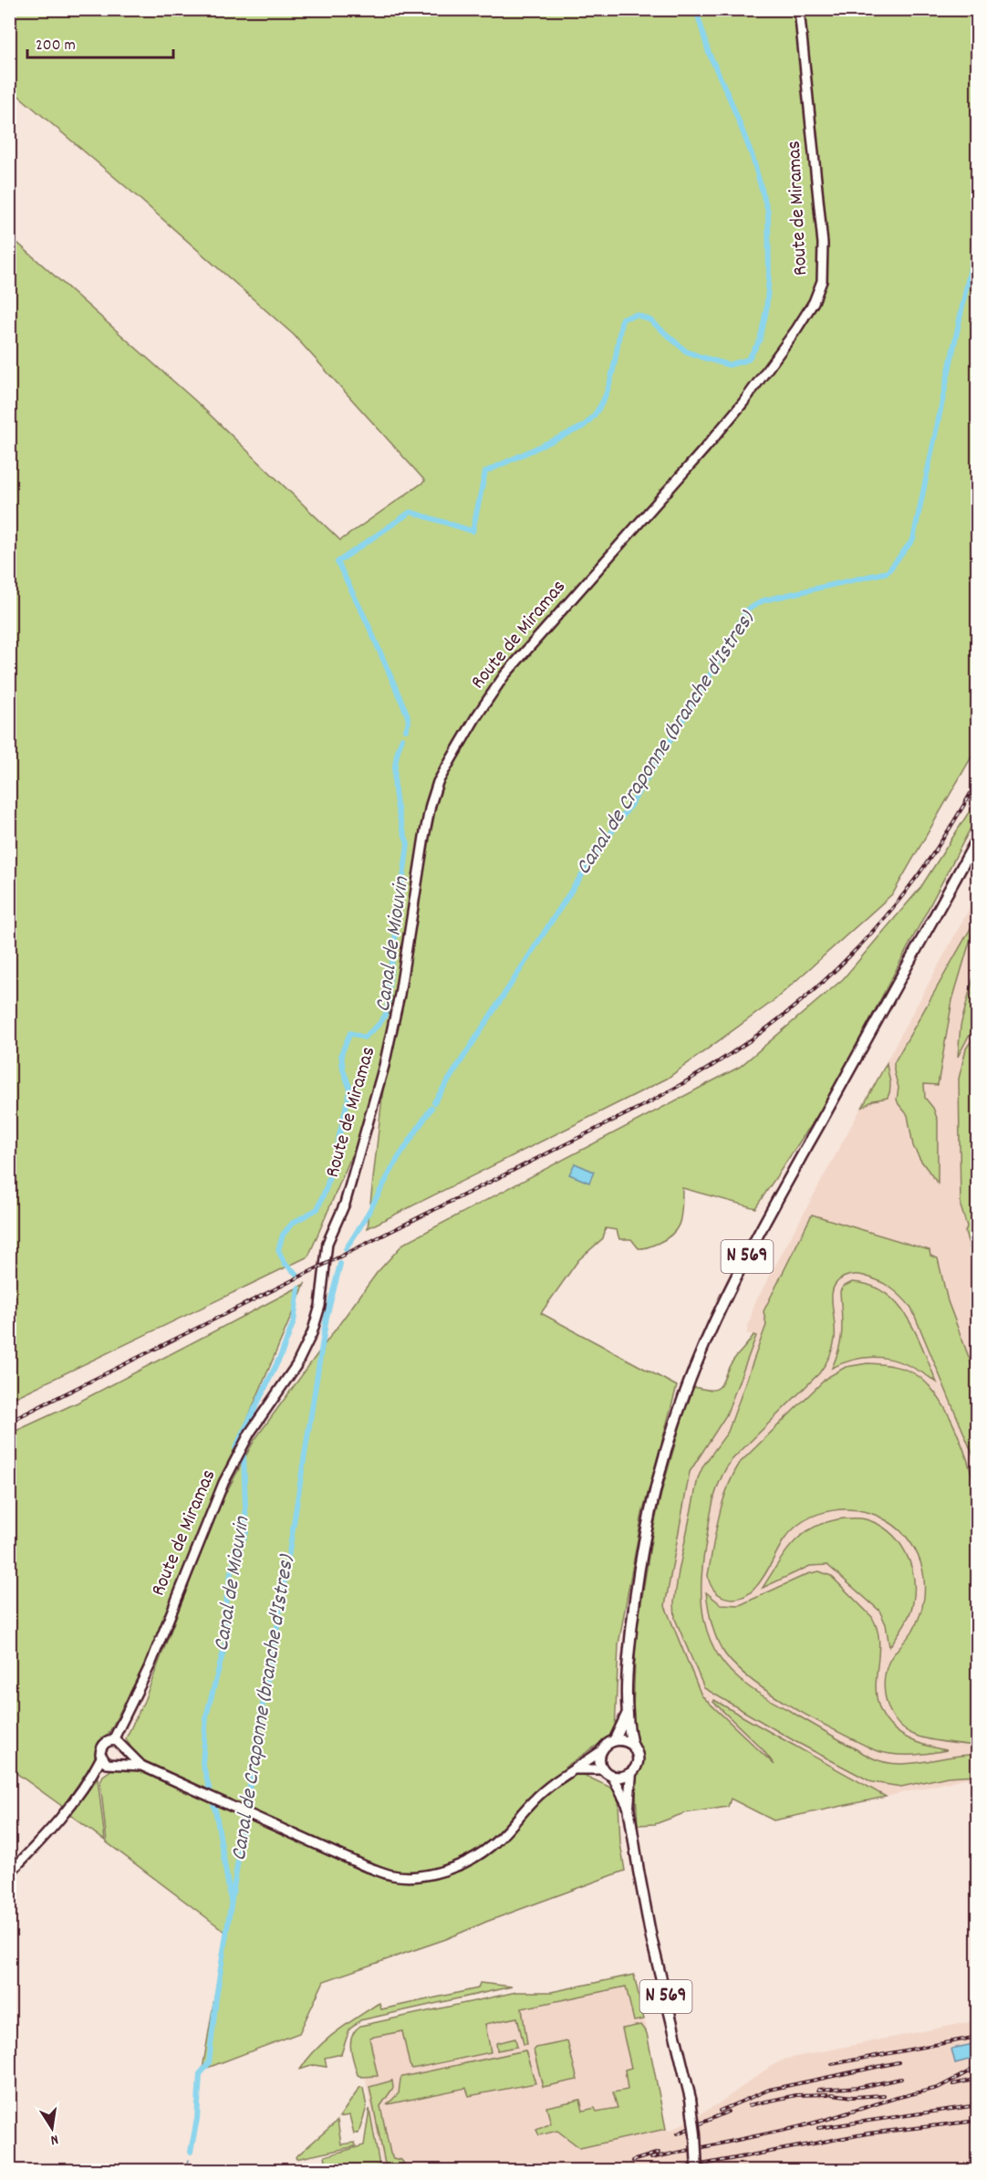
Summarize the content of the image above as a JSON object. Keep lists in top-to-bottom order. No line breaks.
{"streets":{"main road":["Route de Miramas","N 569"]},"water":["Canal de Craponne (branche d'Istres)","Canal de Miouvin"],"scale_bar":"200 m","north":"bottom"}
